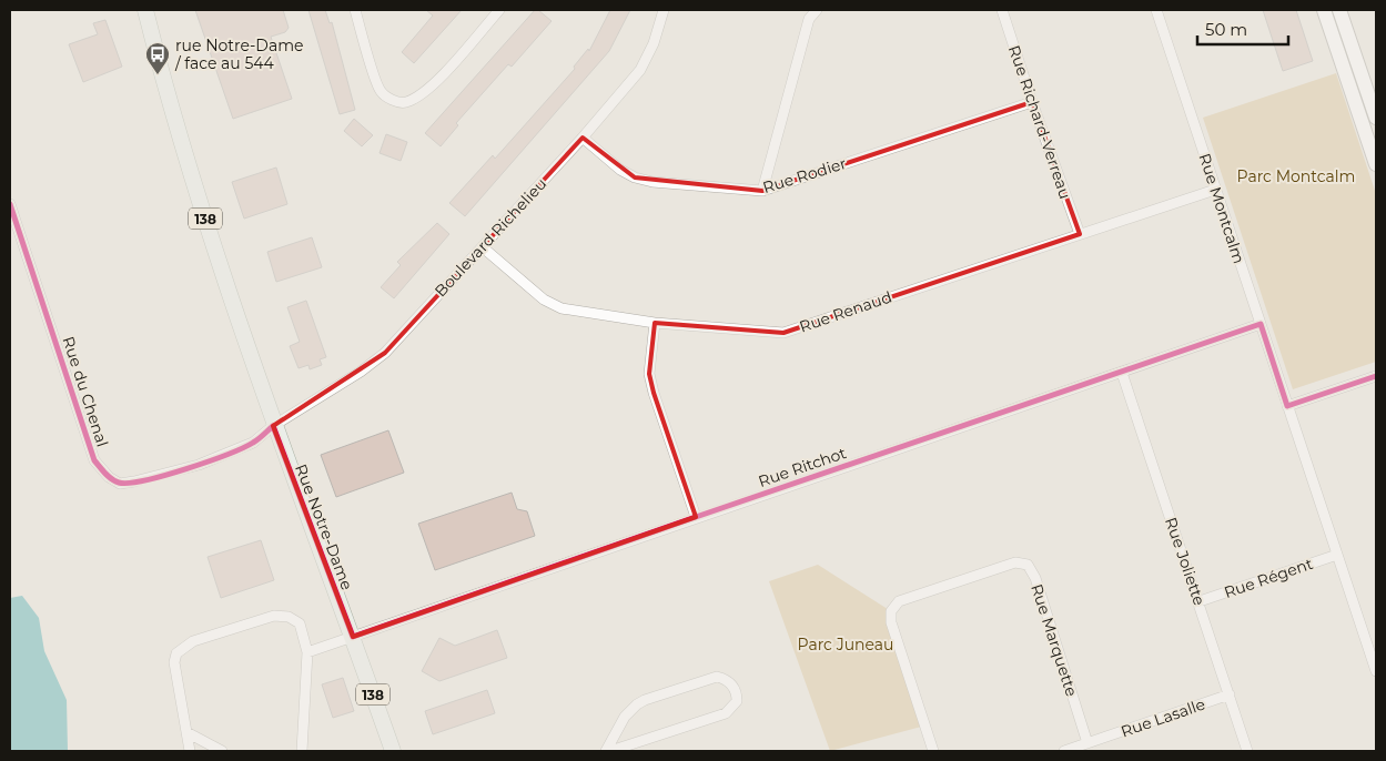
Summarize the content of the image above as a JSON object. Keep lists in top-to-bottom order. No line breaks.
{"streets":{"main road":["138","Rue Notre-Dame"],"street":["Rue Richard-Verreau","Rue Rodier","Rue Montcalm","Boulevard Richelieu","Rue Renaud","Rue du Chenal","Rue Ritchot","Rue Joliette","Rue Régent","Rue Marquette","Rue Lasalle"]},"crossings":[["Rue Richard-Verreau","Rue Rodier"],["Rue Richard-Verreau","Rue Renaud"],["Rue Rodier","Boulevard Richelieu"],["Rue Montcalm","Rue Renaud"],["Rue Montcalm","Rue Ritchot"],["Rue Montcalm","Rue Régent"],["Boulevard Richelieu","Rue Renaud"],["Boulevard Richelieu","Rue du Chenal"],["Boulevard Richelieu","Rue Notre-Dame"],["Rue du Chenal","Rue Notre-Dame"],["Rue Ritchot","Rue Notre-Dame"],["Rue Ritchot","Rue Joliette"],["Rue Joliette","Rue Régent"],["Rue Joliette","Rue Lasalle"],["Rue Marquette","Rue Lasalle"]],"parks":["Parc Montcalm","Parc Juneau"],"places":{"bus stop":["rue Notre-Dame / face au 544"]},"scale_bar":"50 m"}
